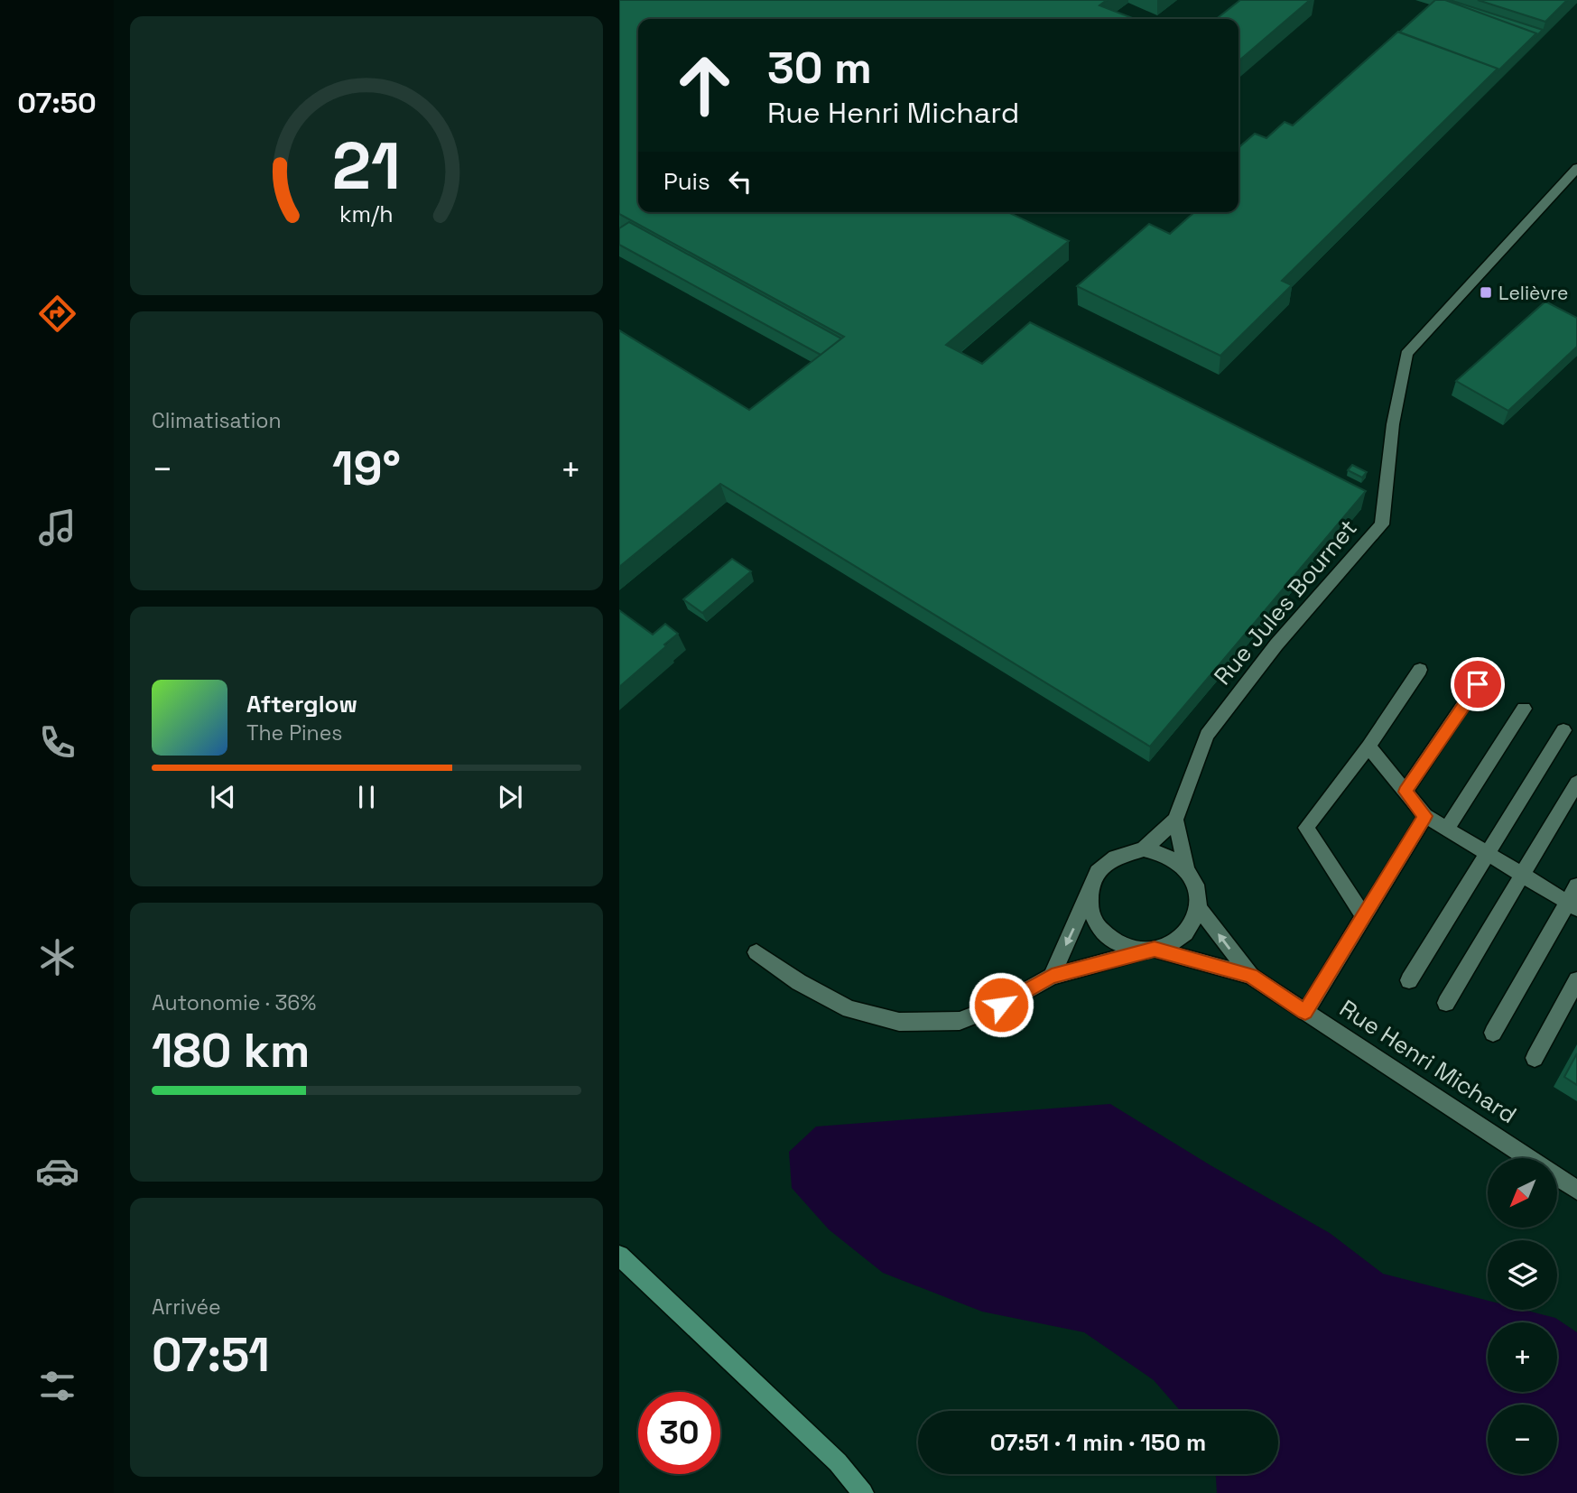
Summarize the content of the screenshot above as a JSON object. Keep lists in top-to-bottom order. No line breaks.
{"streets":{"street":["Rue Jules Bournet","Rue Henri Michard"]},"crossings":[["Rue Jules Bournet","Rue Henri Michard"]],"places":{"transit":["Lelièvre"]},"north":"bottom left","page":{"tabs":"07:50","turn":["30 m","Rue Henri Michard"],"then":"Puis","tile":["Climatisation",["Autonomie · 36%","180 km"],["Arrivée","07:51"]],"heat":["−","19°","+"],"song":["Afterglow","The Pines"],"map_buttons":["+","−"],"limit":"30","trip":"07:51 · 1 min · 150 m","gauge":["21","km/h"]}}
